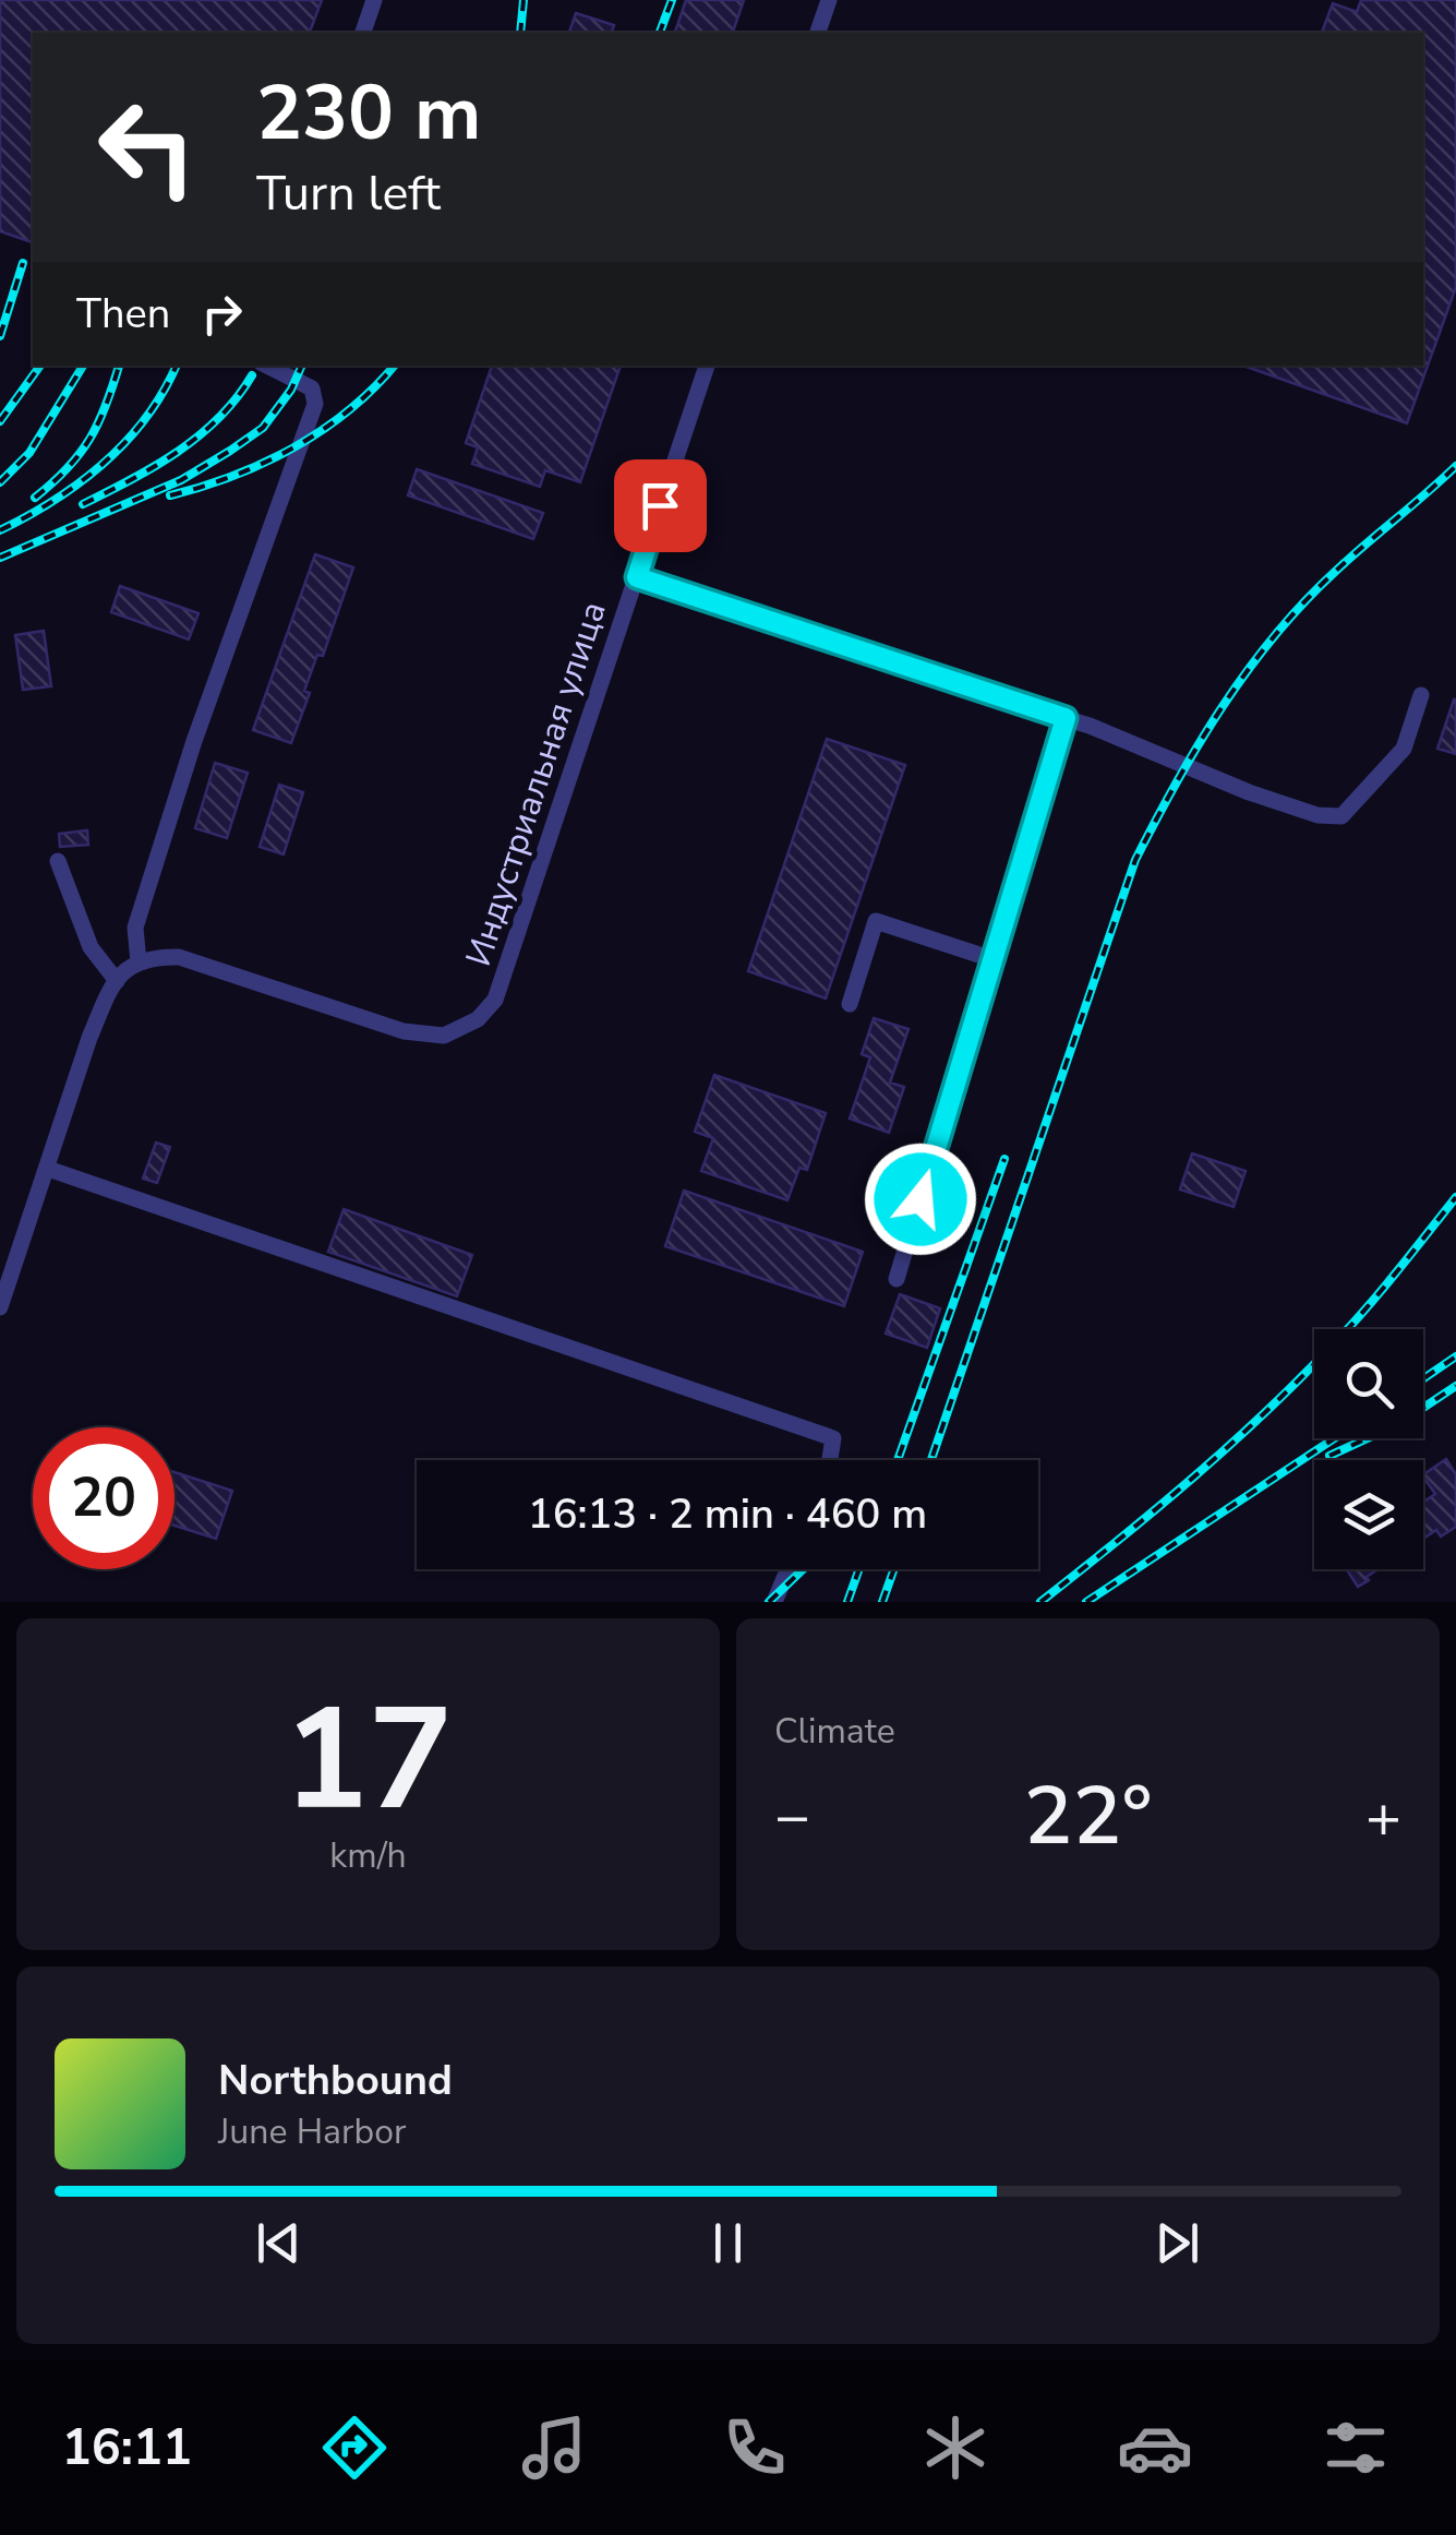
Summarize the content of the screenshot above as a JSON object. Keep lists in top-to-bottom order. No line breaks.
{"streets":{"street":["Индустриальная улица"]},"page":{"turn":["230 m","Turn left"],"then":"Then","limit":"20","trip":"16:13 · 2 min · 460 m","tile":[["17","km/h"],"Climate"],"heat":["−","22°","+"],"song":["Northbound","June Harbor"],"tabs":"16:11"}}
